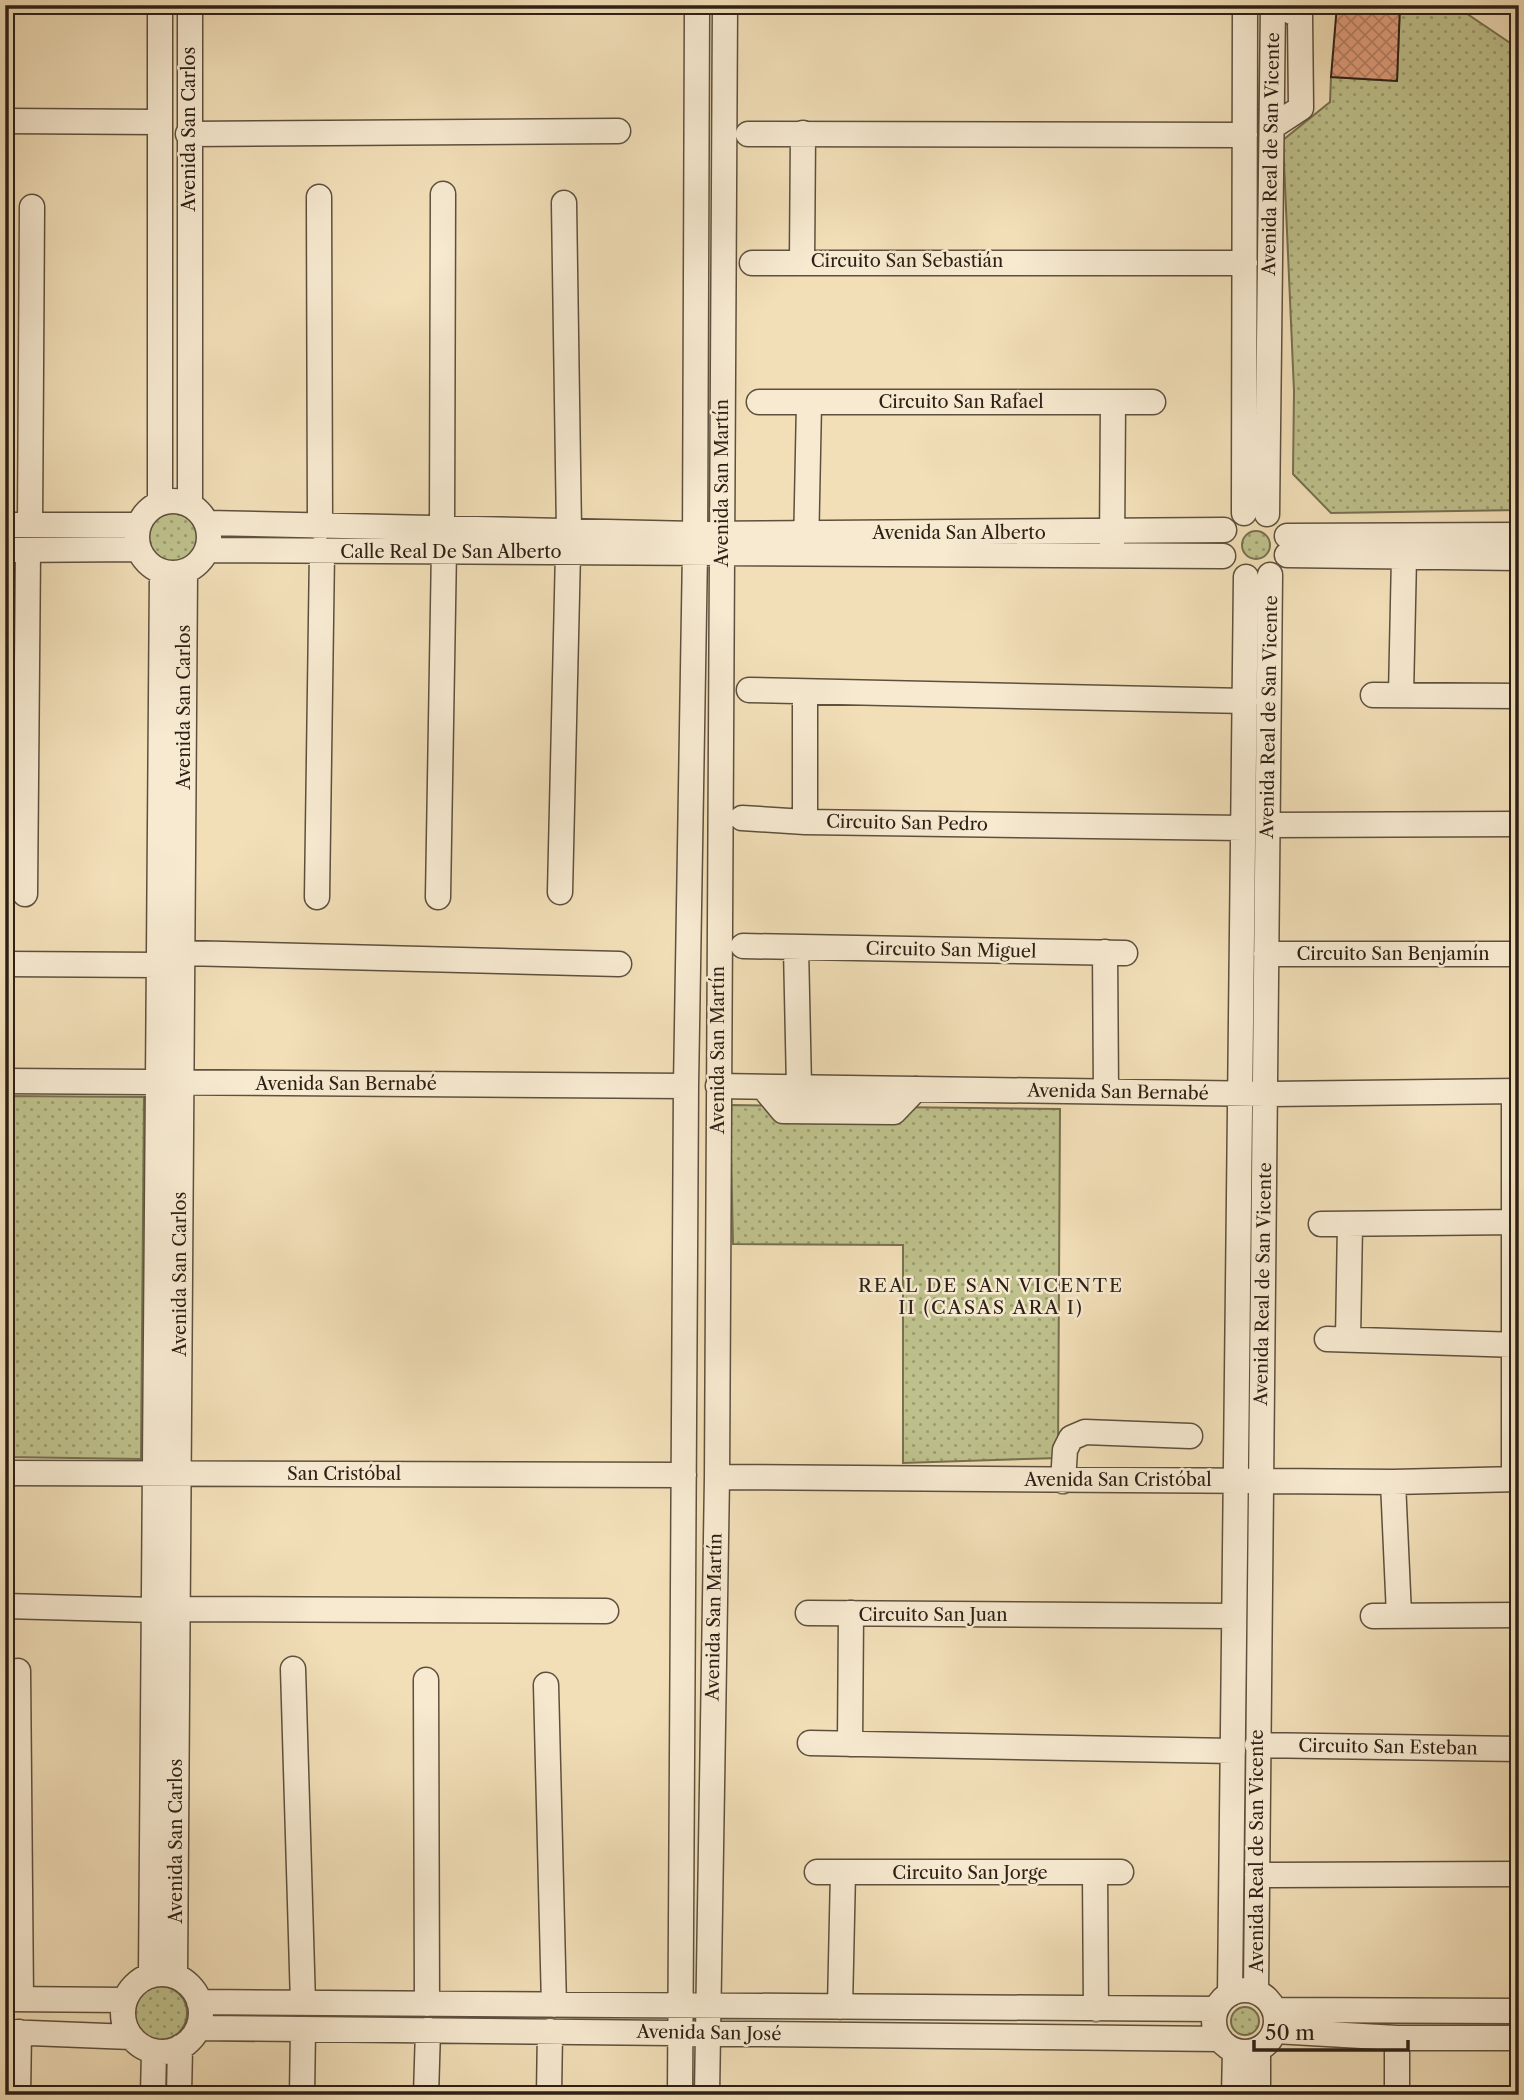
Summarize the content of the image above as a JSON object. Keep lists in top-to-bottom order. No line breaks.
{"streets":{"street":["Avenida San Carlos","Avenida Real de San Vicente","Circuito San Sebastián","Circuito San Rafael","Avenida San Martín","Avenida San Alberto","Calle Real De San Alberto","Circuito San Pedro","Circuito San Miguel","Circuito San Benjamín","Avenida San Bernabé","San Cristóbal","Avenida San Cristóbal","Circuito San Juan","Circuito San Esteban","Circuito San Jorge","Avenida San José"]},"crossings":[["Avenida San Carlos","Calle Real De San Alberto"],["Avenida San Carlos","Avenida San Bernabé"],["Avenida San Carlos","San Cristóbal"],["Avenida San Carlos","Avenida San José"],["Avenida Real de San Vicente","Circuito San Sebastián"],["Avenida Real de San Vicente","Avenida San Alberto"],["Avenida Real de San Vicente","Circuito San Pedro"],["Avenida Real de San Vicente","Circuito San Benjamín"],["Avenida Real de San Vicente","Avenida San Bernabé"],["Avenida Real de San Vicente","Avenida San Cristóbal"],["Avenida Real de San Vicente","Circuito San Juan"],["Avenida Real de San Vicente","Circuito San Esteban"],["Avenida Real de San Vicente","Avenida San José"],["Avenida San Martín","Avenida San Alberto"],["Avenida San Martín","Calle Real De San Alberto"],["Avenida San Martín","Avenida San Bernabé"],["Avenida San Martín","San Cristóbal"],["Avenida San Martín","Avenida San Cristóbal"],["Avenida San Martín","Avenida San José"],["Avenida San Alberto","Calle Real De San Alberto"],["Circuito San Miguel","Avenida San Bernabé"]],"districts":["REAL DE SAN VICENTE II (CASAS ARA I)"],"scale_bar":"50 m"}
